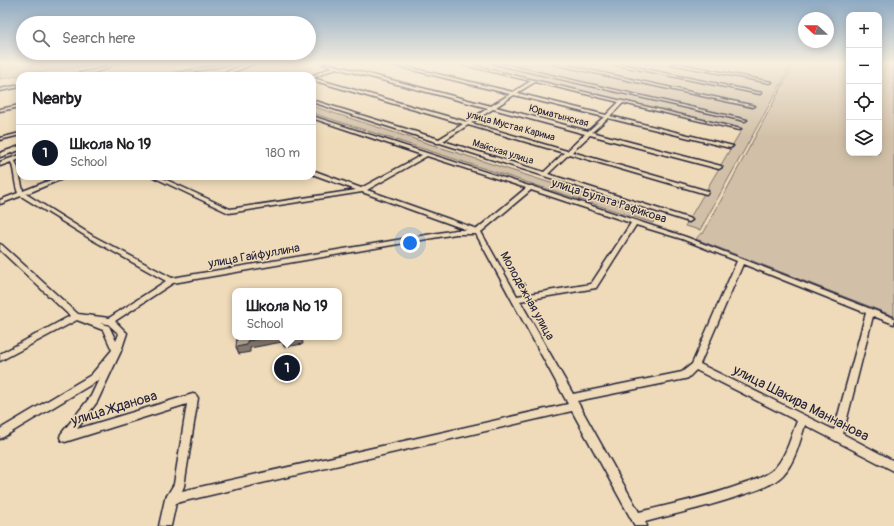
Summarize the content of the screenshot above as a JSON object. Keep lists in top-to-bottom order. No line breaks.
{"streets":{"street":["Юрматынская","улица Мустая Карима","Майская улица","улица Булата Рафикова","улица Гайфуллина","Молодёжная улица","улица Шакира Маннанова","улица Жданова"]},"crossings":[["улица Гайфуллина","Молодёжная улица"]],"north":"left","page":{"map_buttons":["+","−"],"search":"Search here","heading":"Nearby","list":[{"mark":"1","name":"Школа № 19","note":"School","value":"180 m"}],"popup":["Школа № 19","School"],"pins":"1"}}
